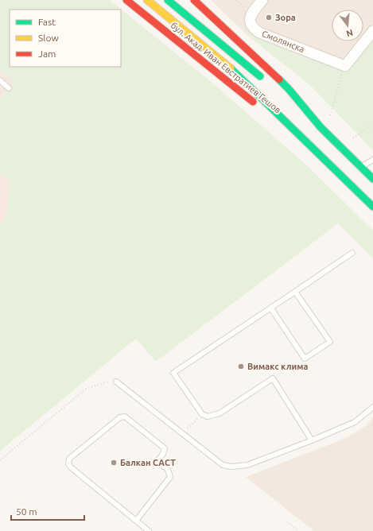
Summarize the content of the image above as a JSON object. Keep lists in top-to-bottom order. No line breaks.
{"streets":{"main road":["бул. Акад. Иван Евстратиев Гешов"],"street":["Смолянска"]},"places":["Зора","Вимакс клима","Балкан САСТ"],"legend":["Fast","Slow","Jam"],"scale_bar":"50 m","north":"bottom"}
